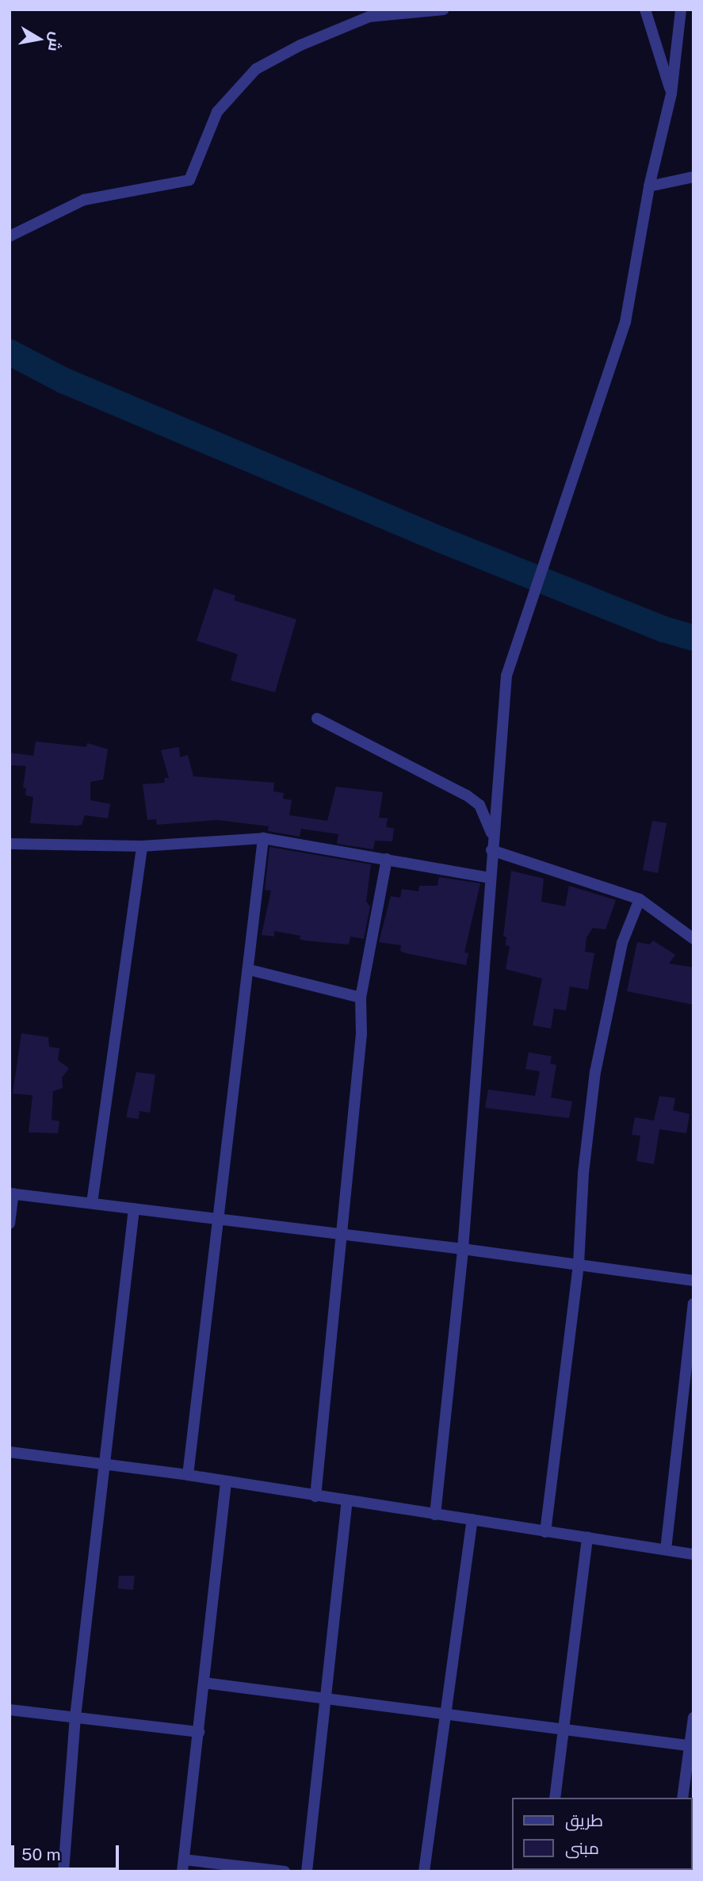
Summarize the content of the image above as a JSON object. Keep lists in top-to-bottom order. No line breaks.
{"legend":["طريق","مبنى"],"scale_bar":"50 m","north":"right"}
